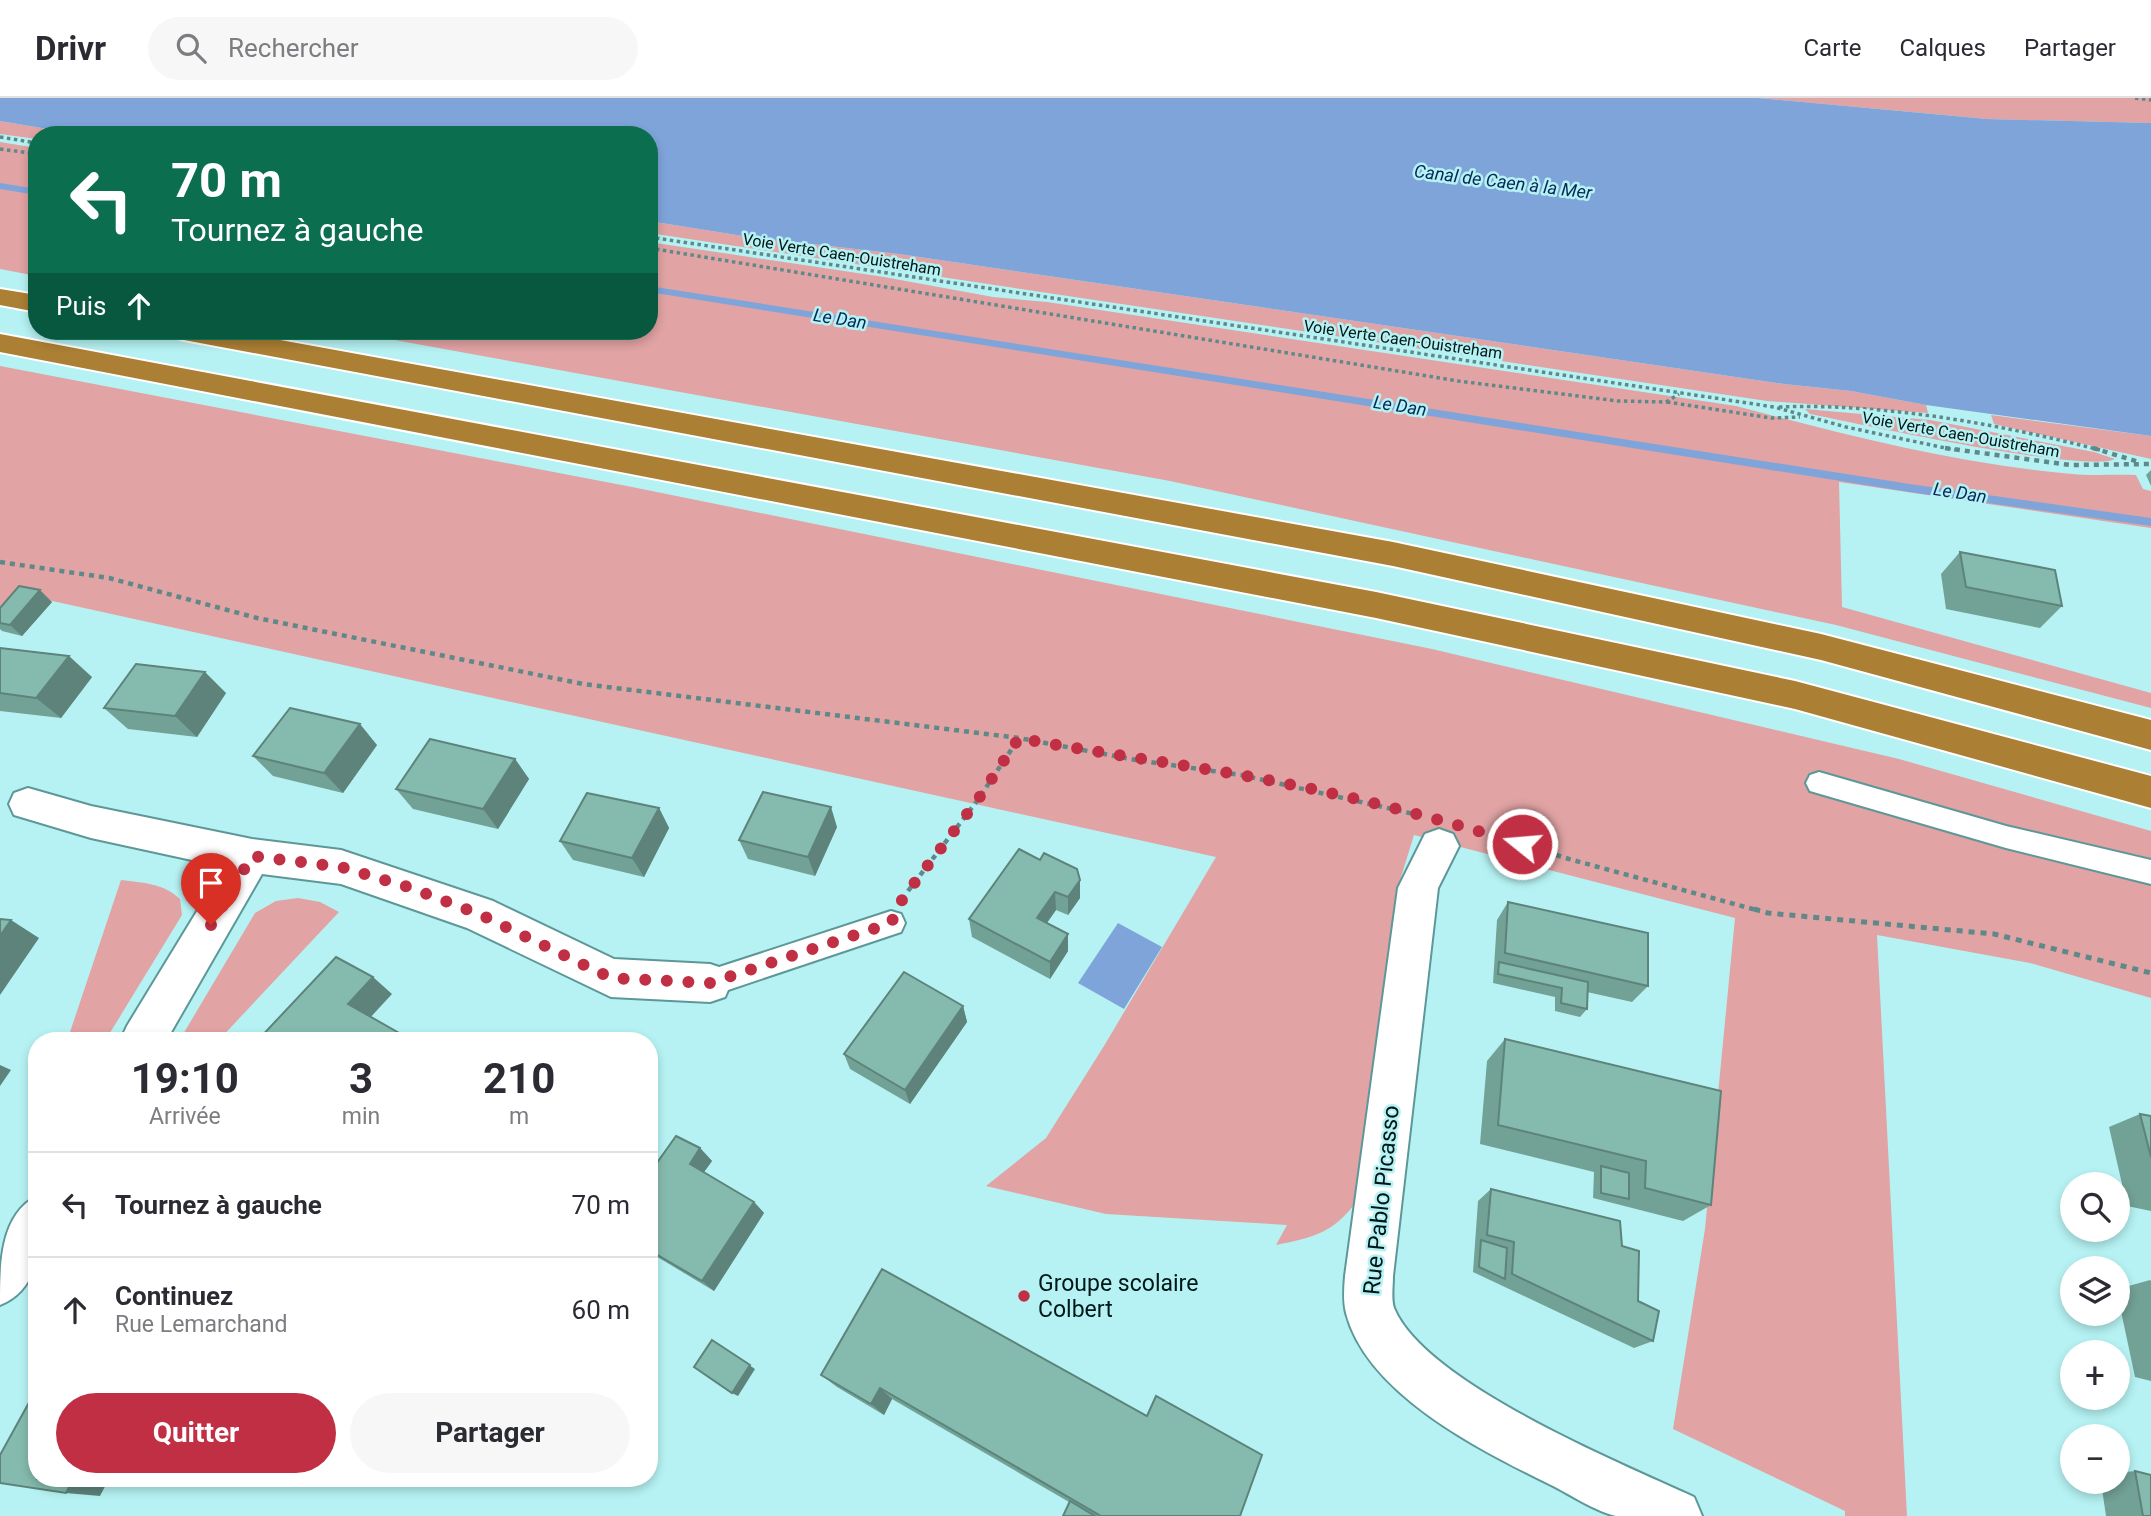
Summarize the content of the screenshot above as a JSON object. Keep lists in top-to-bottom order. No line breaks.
{"streets":{"street":["Rue Pablo Picasso"],"path":["Voie Verte Caen-Ouistreham"]},"water":["Canal de Caen à la Mer","Le Dan"],"places":["Groupe scolaire Colbert"],"page":{"header":"Drivr","search":"Rechercher","nav":["Carte","Calques","Partager"],"turn":["70 m","Tournez à gauche"],"then":"Puis","eta":["19:10","Arrivée","3","min","210","m"],"list":[{"name":"Tournez à gauche","value":"70 m"},{"name":"Continuez","note":"Rue Lemarchand","value":"60 m"}],"map_buttons":["+","−"],"buttons":["Quitter","Partager"]}}
